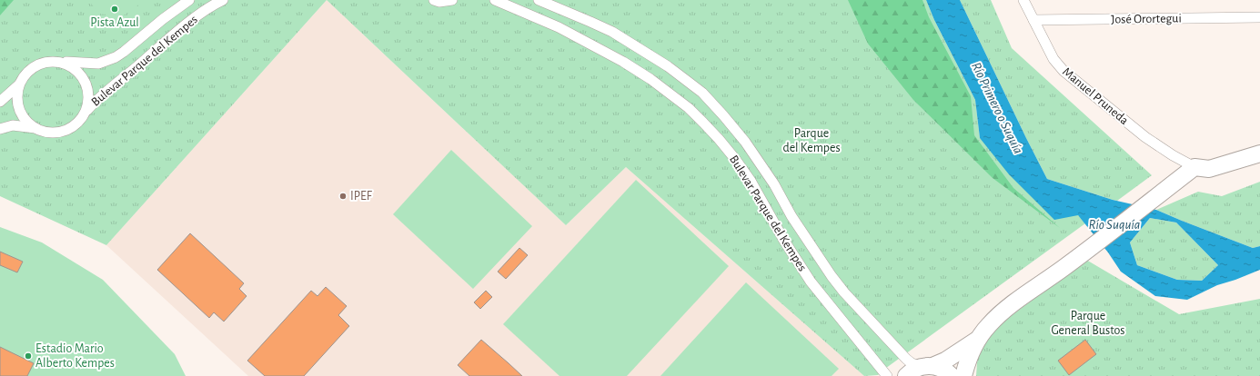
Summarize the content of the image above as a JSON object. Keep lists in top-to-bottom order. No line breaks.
{"streets":{"street":["José Orortegui","Bulevar Parque del Kempes","Manuel Pruneda"]},"crossings":[["José Orortegui","Manuel Pruneda"]],"water":["Río Primero o Suquía","Río Suquía"],"parks":["Parque del Kempes","Parque General Bustos"],"places":["Pista Azul","IPEF","Estadio Mario Alberto Kempes"]}
